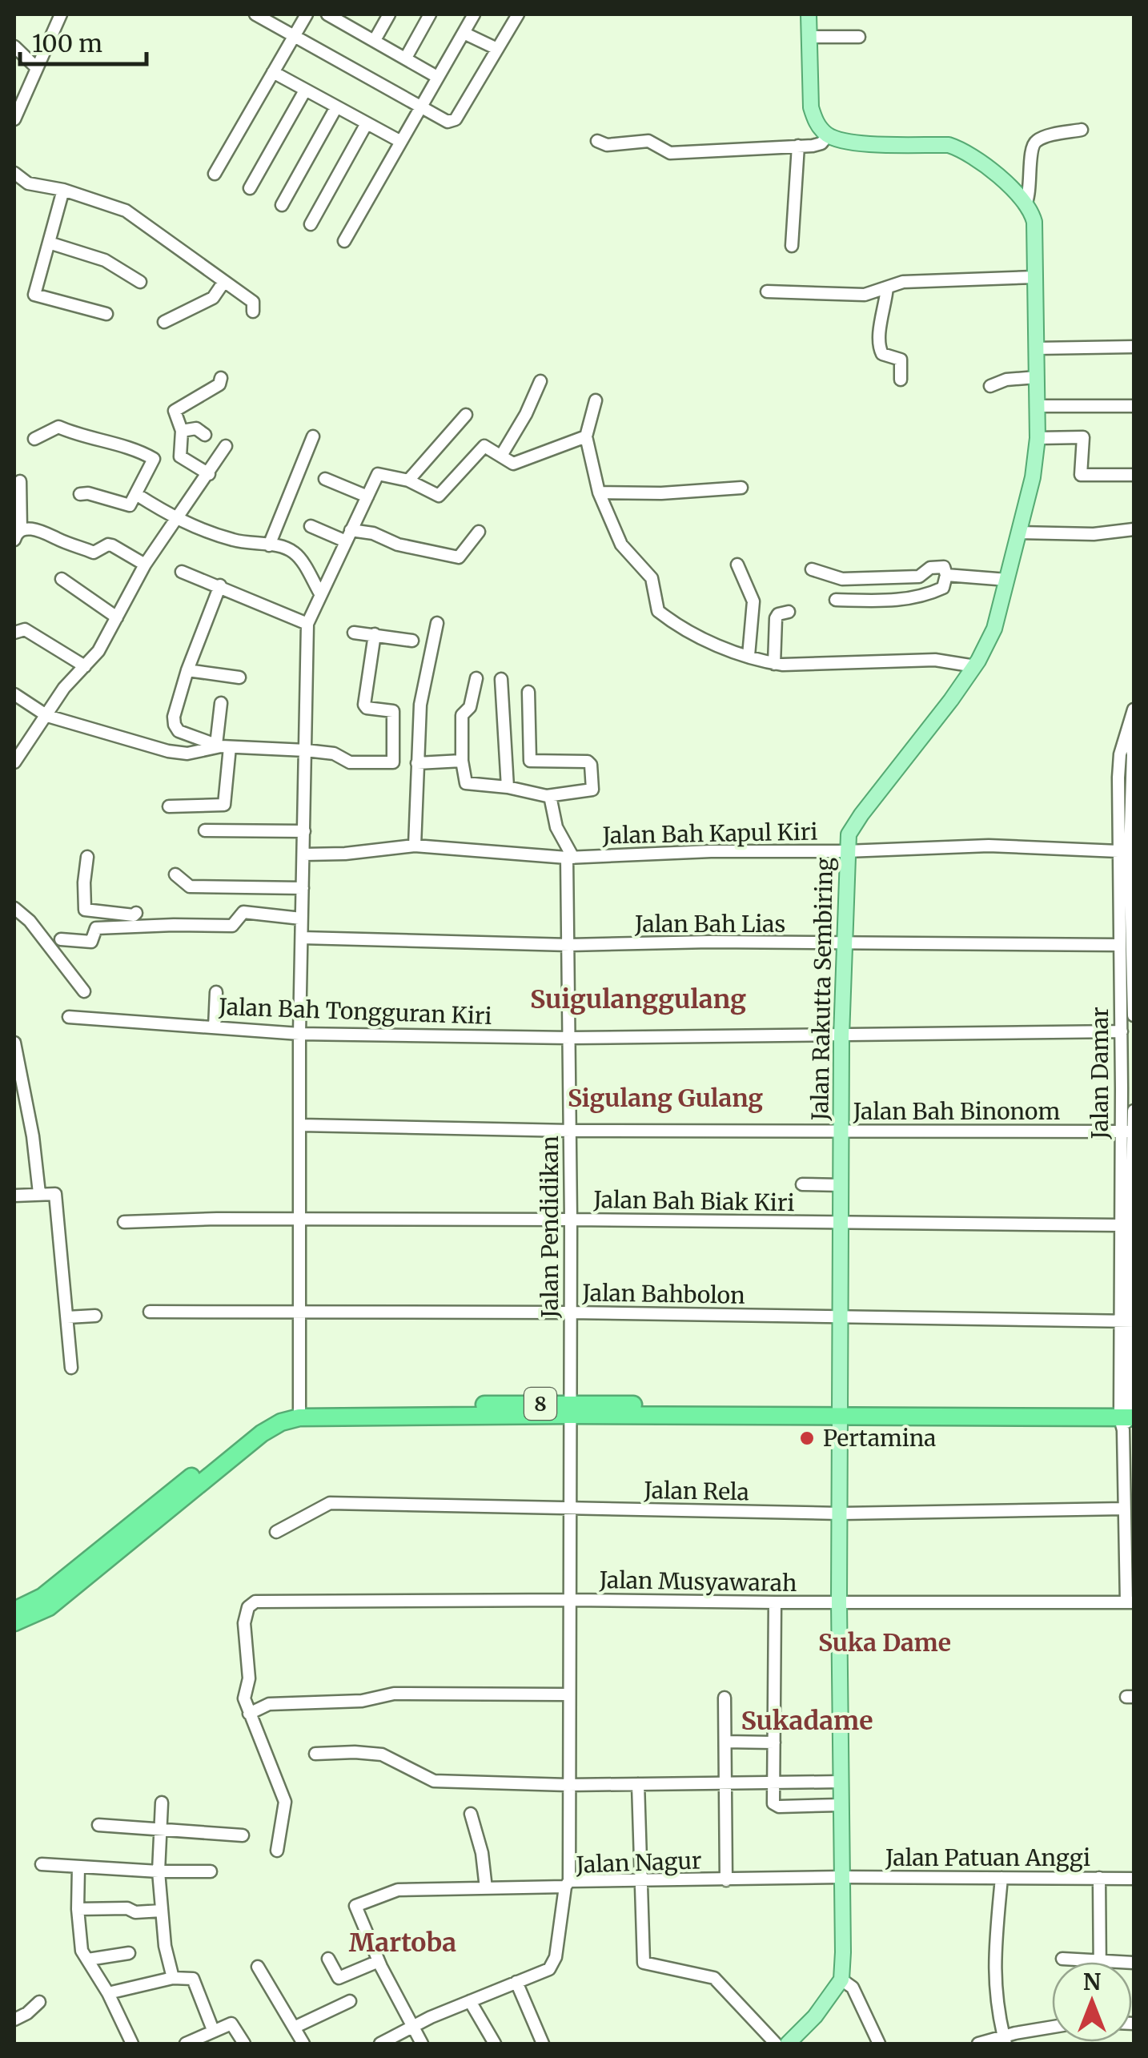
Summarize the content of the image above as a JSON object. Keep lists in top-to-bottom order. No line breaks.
{"streets":{"highway":["8"],"main road":["Jalan Rakutta Sembiring"],"street":["Jalan Bah Kapul Kiri","Jalan Bah Lias","Jalan Bah Tongguran Kiri","Jalan Damar","Jalan Bah Binonom","Jalan Bah Biak Kiri","Jalan Pendidikan","Jalan Bahbolon","Jalan Rela","Jalan Musyawarah","Jalan Patuan Anggi","Jalan Nagur"]},"crossings":[["Jalan Bah Kapul Kiri","Jalan Rakutta Sembiring"],["Jalan Bah Kapul Kiri","Jalan Damar"],["Jalan Bah Kapul Kiri","Jalan Pendidikan"],["Jalan Bah Lias","Jalan Rakutta Sembiring"],["Jalan Bah Lias","Jalan Damar"],["Jalan Bah Lias","Jalan Pendidikan"],["Jalan Rakutta Sembiring","Jalan Bah Tongguran Kiri"],["Jalan Rakutta Sembiring","Jalan Bah Binonom"],["Jalan Rakutta Sembiring","Jalan Bah Biak Kiri"],["Jalan Rakutta Sembiring","Jalan Bahbolon"],["Jalan Rakutta Sembiring","8"],["Jalan Rakutta Sembiring","Jalan Rela"],["Jalan Rakutta Sembiring","Jalan Musyawarah"],["Jalan Rakutta Sembiring","Jalan Patuan Anggi"],["Jalan Rakutta Sembiring","Jalan Nagur"],["Jalan Bah Tongguran Kiri","Jalan Damar"],["Jalan Bah Tongguran Kiri","Jalan Pendidikan"],["Jalan Damar","Jalan Bah Binonom"],["Jalan Damar","Jalan Bah Biak Kiri"],["Jalan Damar","Jalan Bahbolon"],["Jalan Damar","8"],["Jalan Damar","Jalan Rela"],["Jalan Damar","Jalan Musyawarah"],["Jalan Bah Binonom","Jalan Pendidikan"],["Jalan Bah Biak Kiri","Jalan Pendidikan"],["Jalan Pendidikan","Jalan Bahbolon"],["Jalan Pendidikan","8"],["Jalan Pendidikan","Jalan Rela"],["Jalan Pendidikan","Jalan Musyawarah"],["Jalan Pendidikan","Jalan Nagur"],["Jalan Patuan Anggi","Jalan Nagur"]],"districts":["Suigulanggulang","Sigulang Gulang","Suka Dame","Sukadame","Martoba"],"places":["Pertamina"],"scale_bar":"100 m","north":"top"}
